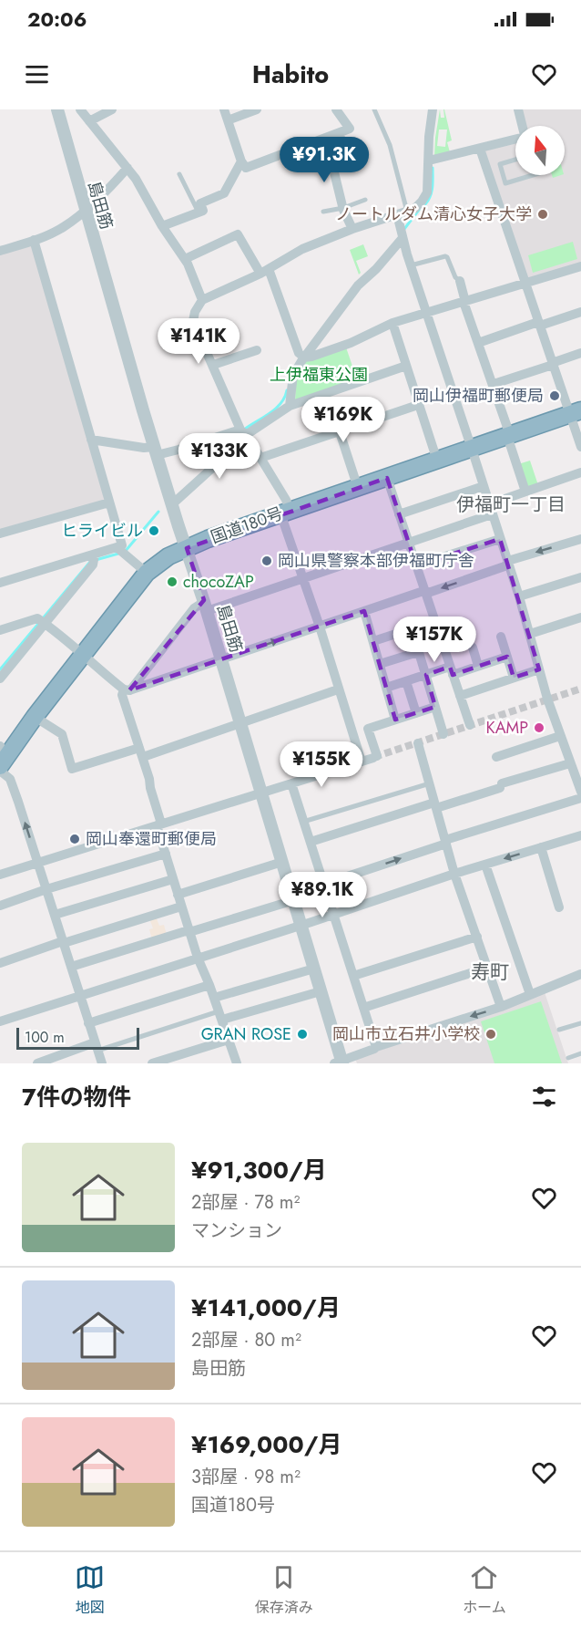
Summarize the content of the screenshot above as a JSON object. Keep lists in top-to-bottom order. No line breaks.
{"streets":{"highway":["国道180号"],"street":["島田筋"]},"crossings":[["島田筋","国道180号"]],"districts":["伊福町一丁目","寿町"],"parks":["上伊福東公園"],"places":["ノートルダム清心女子大学","岡山伊福町郵便局","ヒライビル","岡山県警察本部伊福町庁舎","chocoZAP","KAMP","岡山奉還町郵便局","GRAN ROSE","岡山市立石井小学校"],"scale_bar":"100 m","north":"top","page":{"status":"20:06","header":"Habito","price":["¥91.3K","¥141K","¥169K","¥133K","¥157K","¥155K","¥89.1K"],"scale":"100 m","heading":"7件の物件","list":[{"name":"¥91,300/月","note":"2部屋 · 78 m² · マンション"},{"name":"¥141,000/月","note":"2部屋 · 80 m² · 島田筋"},{"name":"¥169,000/月","note":"3部屋 · 98 m² · 国道180号"}],"tabs":["地図","保存済み","ホーム"]}}
